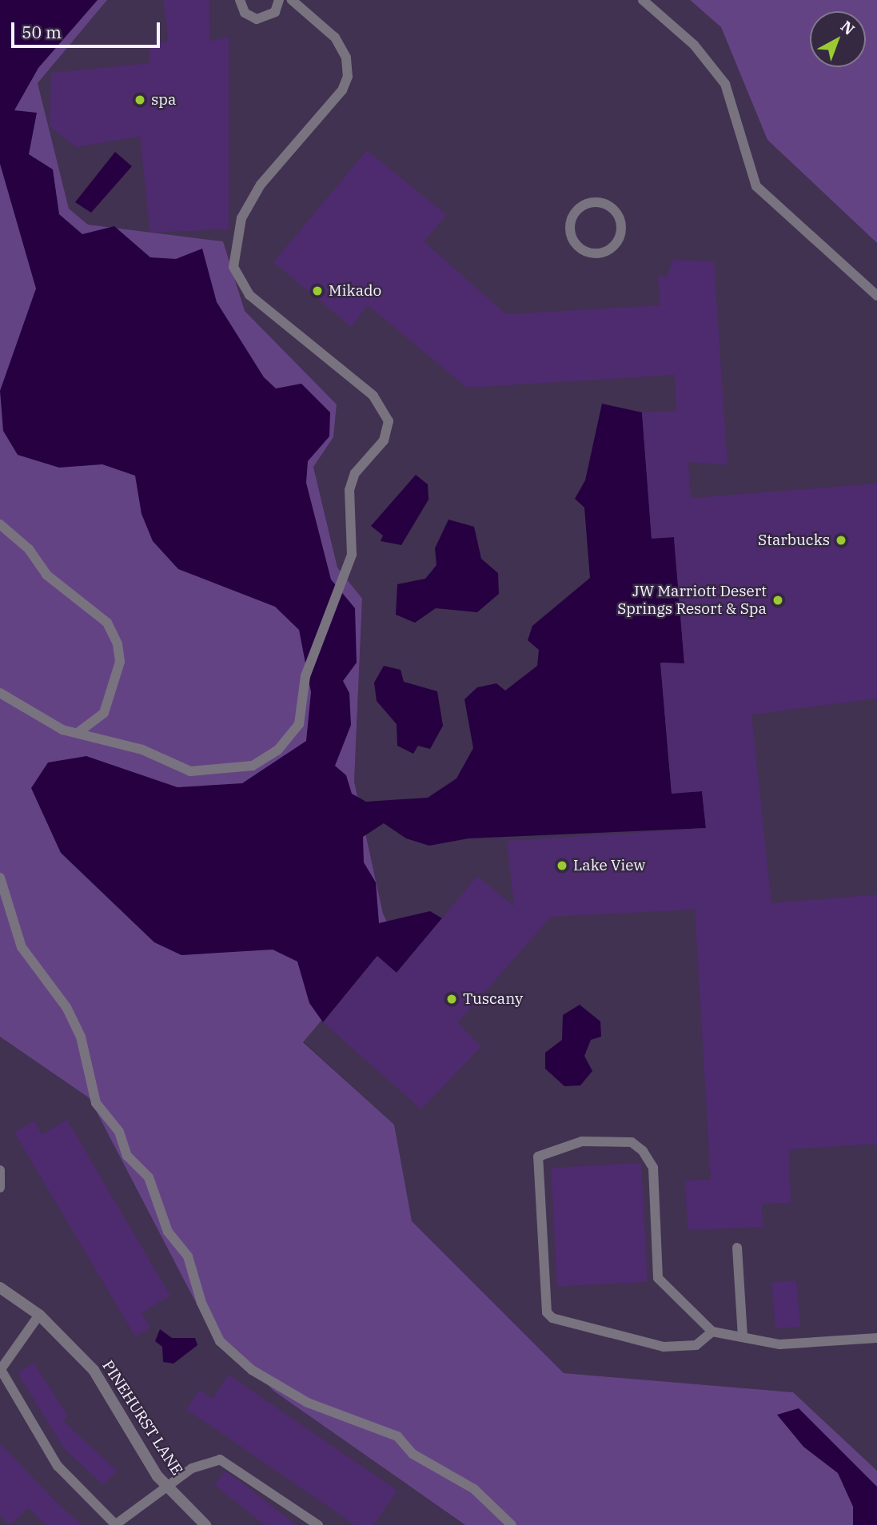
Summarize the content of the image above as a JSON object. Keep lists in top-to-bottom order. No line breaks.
{"streets":{"street":["PINEHURST LANE"]},"places":["spa","Mikado","Starbucks","JW Marriott Desert Springs Resort & Spa","Lake View","Tuscany"],"scale_bar":"50 m","north":"top right"}
